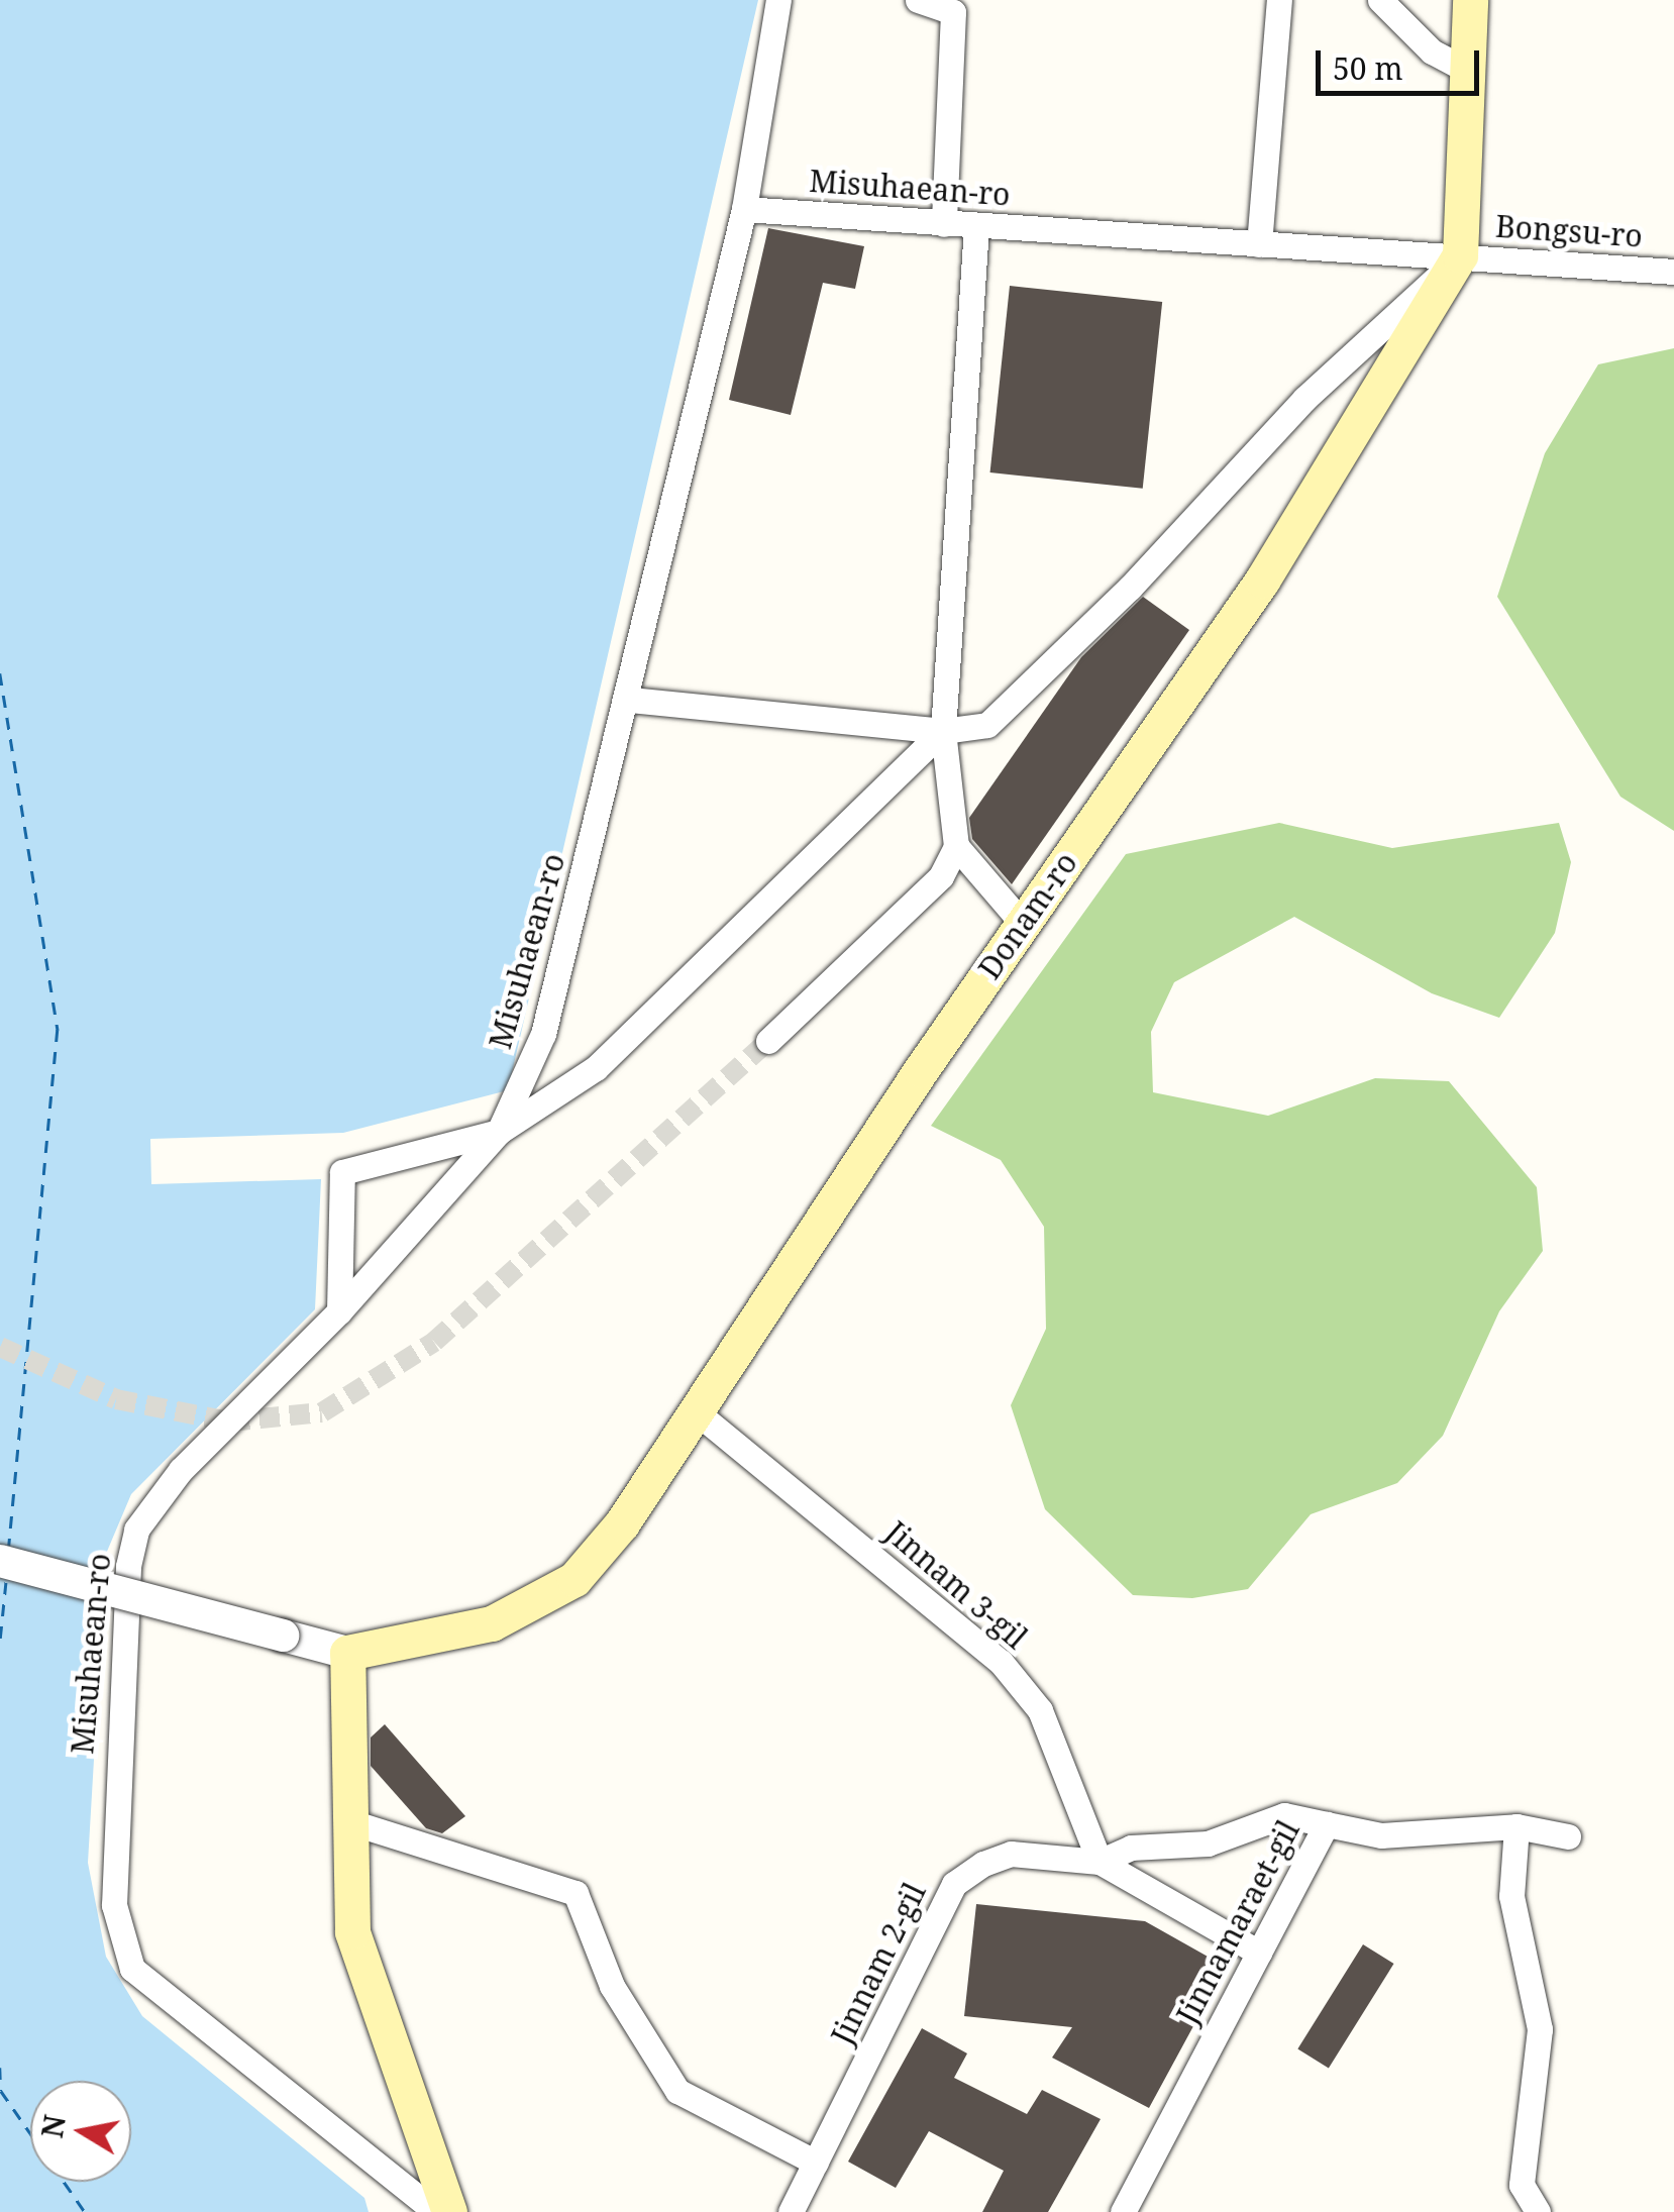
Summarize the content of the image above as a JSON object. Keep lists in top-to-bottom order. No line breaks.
{"streets":{"main road":["Donam-ro"],"street":["Misuhaean-ro","Bongsu-ro","Jinnam 3-gil","Jinnamaraet-gil","Jinnam 2-gil"]},"crossings":[["Misuhaean-ro","Bongsu-ro"],["Misuhaean-ro","Donam-ro"],["Bongsu-ro","Donam-ro"],["Donam-ro","Jinnam 3-gil"],["Jinnam 3-gil","Jinnam 2-gil"],["Jinnamaraet-gil","Jinnam 2-gil"]],"scale_bar":"50 m","north":"left"}
